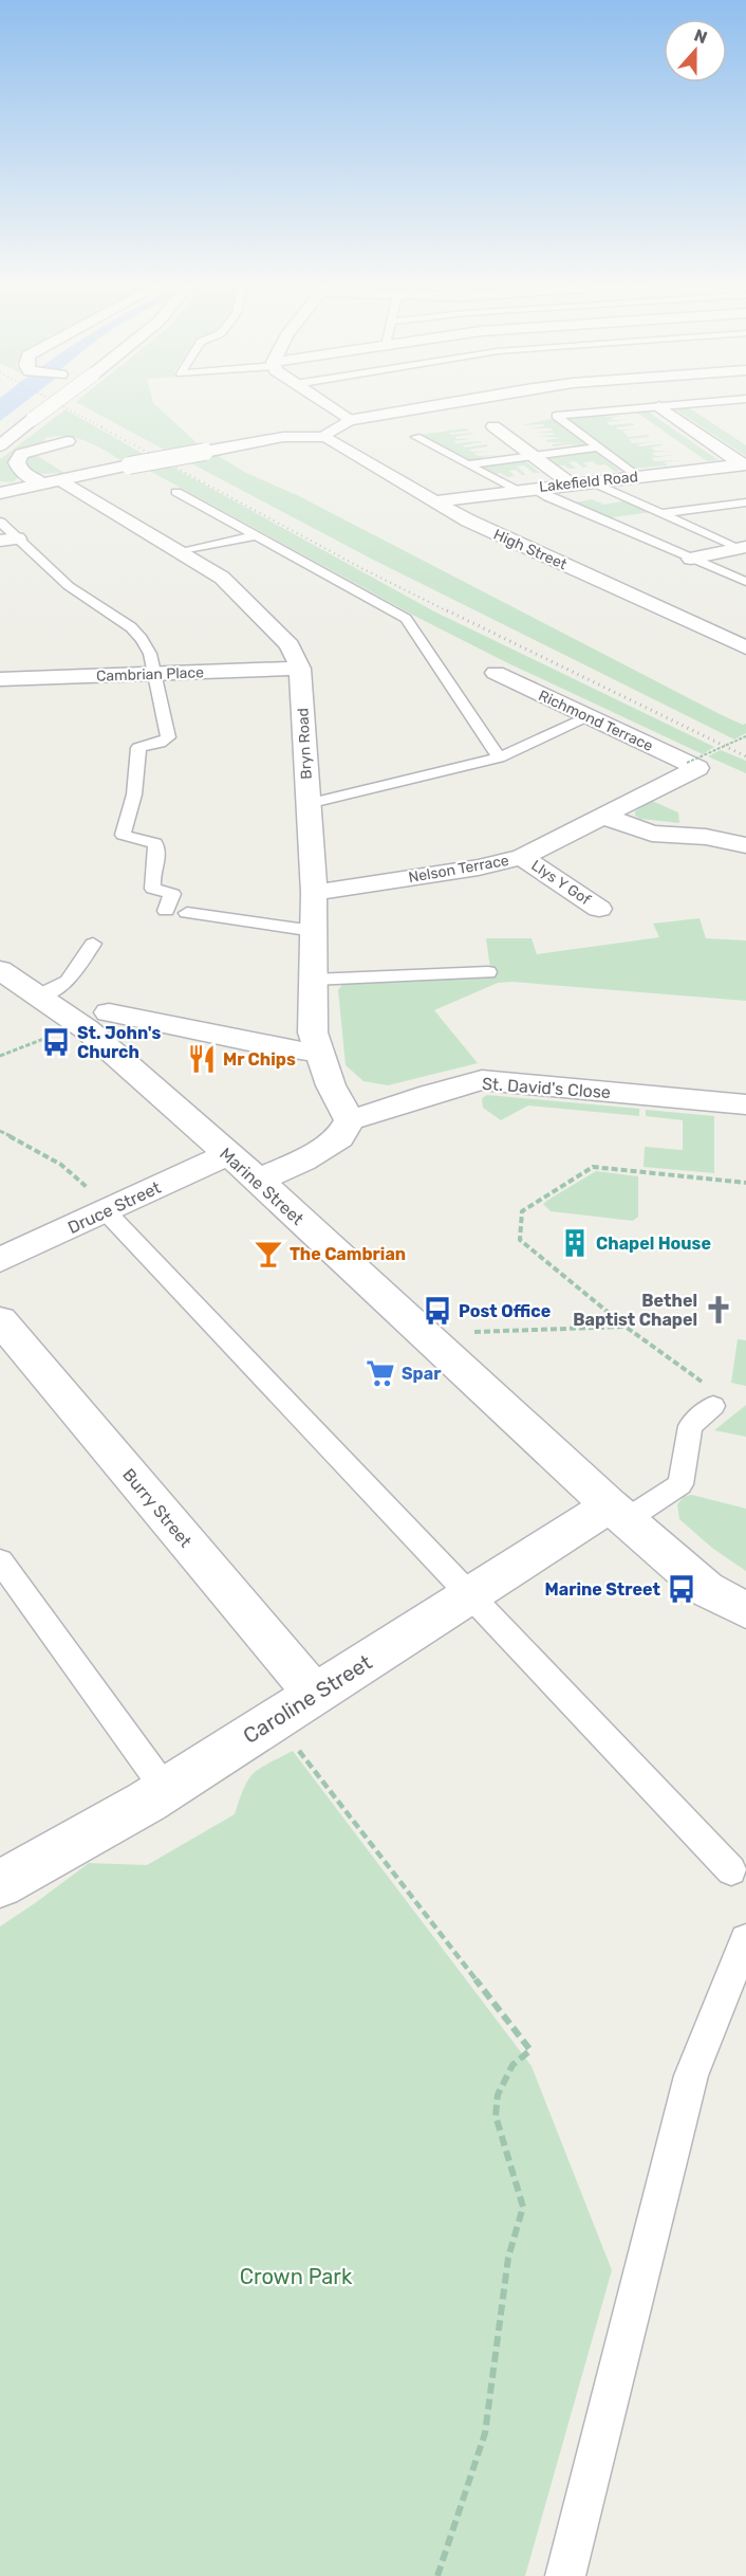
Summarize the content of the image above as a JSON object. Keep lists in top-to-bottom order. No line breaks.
{"streets":{"street":["Lakefield Road","High Street","Cambrian Place","Richmond Terrace","Bryn Road","Nelson Terrace","Llys Y Gof","St. David's Close","Marine Street","Druce Street","Burry Street","Caroline Street"]},"crossings":[["Lakefield Road","High Street"],["Cambrian Place","Bryn Road"],["Richmond Terrace","Nelson Terrace"],["Bryn Road","Nelson Terrace"],["Bryn Road","St. David's Close"],["Nelson Terrace","Llys Y Gof"],["Marine Street","Druce Street"],["Marine Street","Caroline Street"],["Burry Street","Caroline Street"]],"parks":["Crown Park"],"places":{"bus stop":["St. John's Church","Post Office","Marine Street"],"restaurant":["Mr Chips"],"building":["Chapel House"],"bar":["The Cambrian"],"church":["Bethel Baptist Chapel"],"supermarket":["Spar"]},"north":"top"}
